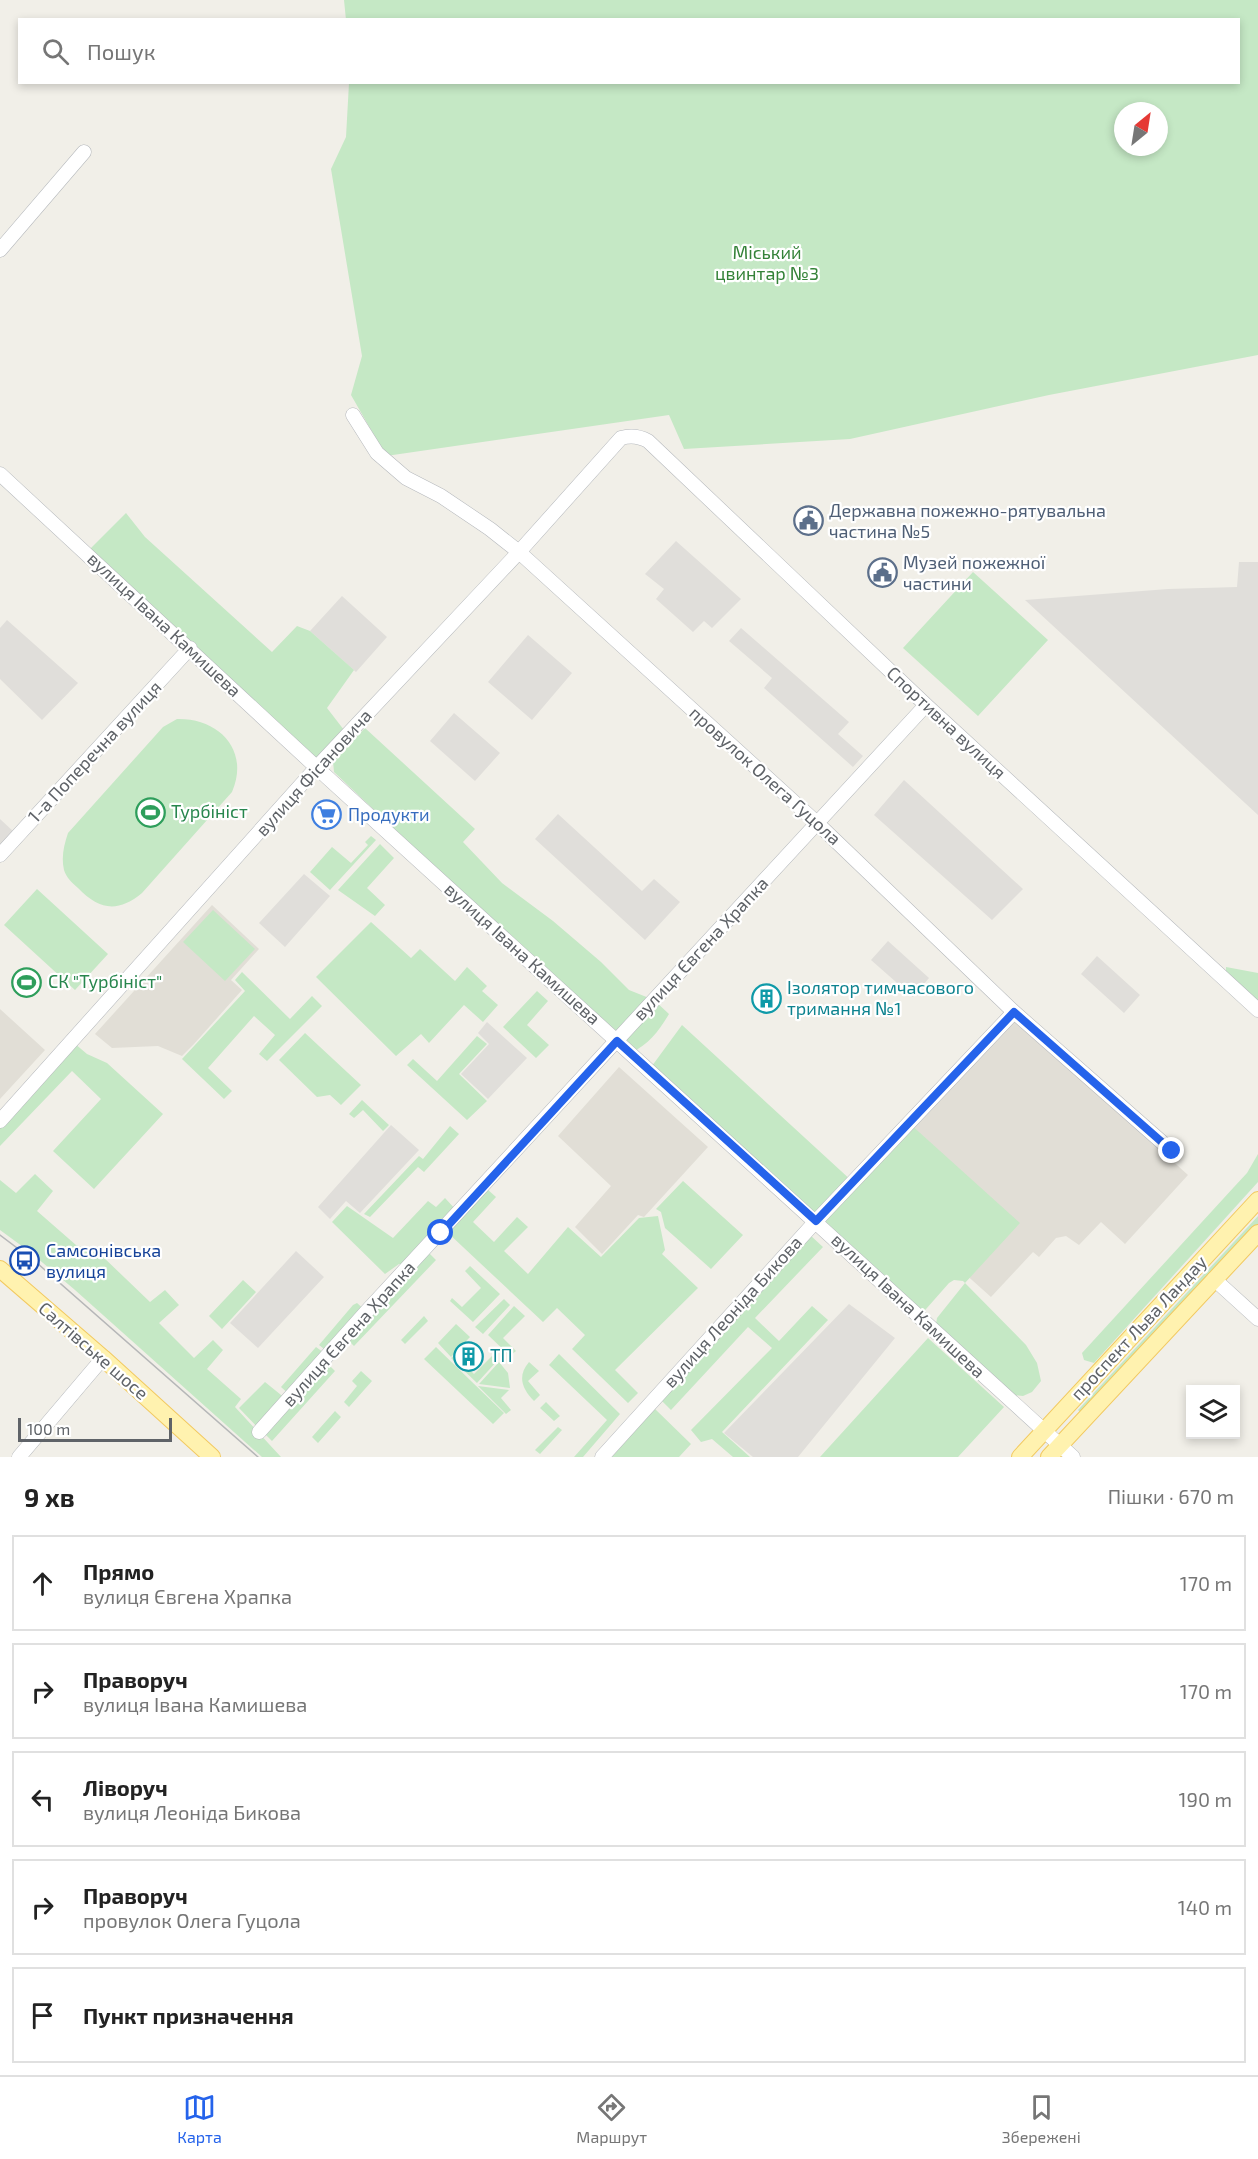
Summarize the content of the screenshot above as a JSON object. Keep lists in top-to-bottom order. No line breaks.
{"streets":{"main road":["проспект Льва Ландау","Салтівське шосе"],"street":["вулиця Івана Камишева","Спортивна вулиця","1-а Поперечна вулиця","вулиця Фісановича","провулок Олега Гуцола","вулиця Євгена Храпка","вулиця Леоніда Бикова"]},"crossings":[["вулиця Івана Камишева","1-а Поперечна вулиця"],["вулиця Івана Камишева","вулиця Фісановича"],["вулиця Івана Камишева","вулиця Євгена Храпка"],["вулиця Івана Камишева","вулиця Леоніда Бикова"],["вулиця Івана Камишева","проспект Льва Ландау"],["Спортивна вулиця","вулиця Фісановича"],["Спортивна вулиця","вулиця Євгена Храпка"],["вулиця Фісановича","провулок Олега Гуцола"],["провулок Олега Гуцола","вулиця Євгена Храпка"],["провулок Олега Гуцола","вулиця Леоніда Бикова"]],"parks":["Міський цвинтар №3"],"places":{"public building":["Державна пожежно-рятувальна частина №5","Музей пожежної частини"],"sports":["Турбініст","СК \"Турбініст\""],"supermarket":["Продукти"],"building":["Ізолятор тимчасового тримання №1","ТП"],"bus stop":["Самсонівська вулиця"]},"scale_bar":"100 m","north":"top right","page":{"search":"Пошук","scale":"100 m","heading":["9 хв","Пішки · 670 m"],"list":[["Прямо","вулиця Євгена Храпка","170 m"],["Праворуч","вулиця Івана Камишева","170 m"],["Ліворуч","вулиця Леоніда Бикова","190 m"],["Праворуч","провулок Олега Гуцола","140 m"],"Пункт призначення"],"nav":["Карта","Маршрут","Збережені"]}}
